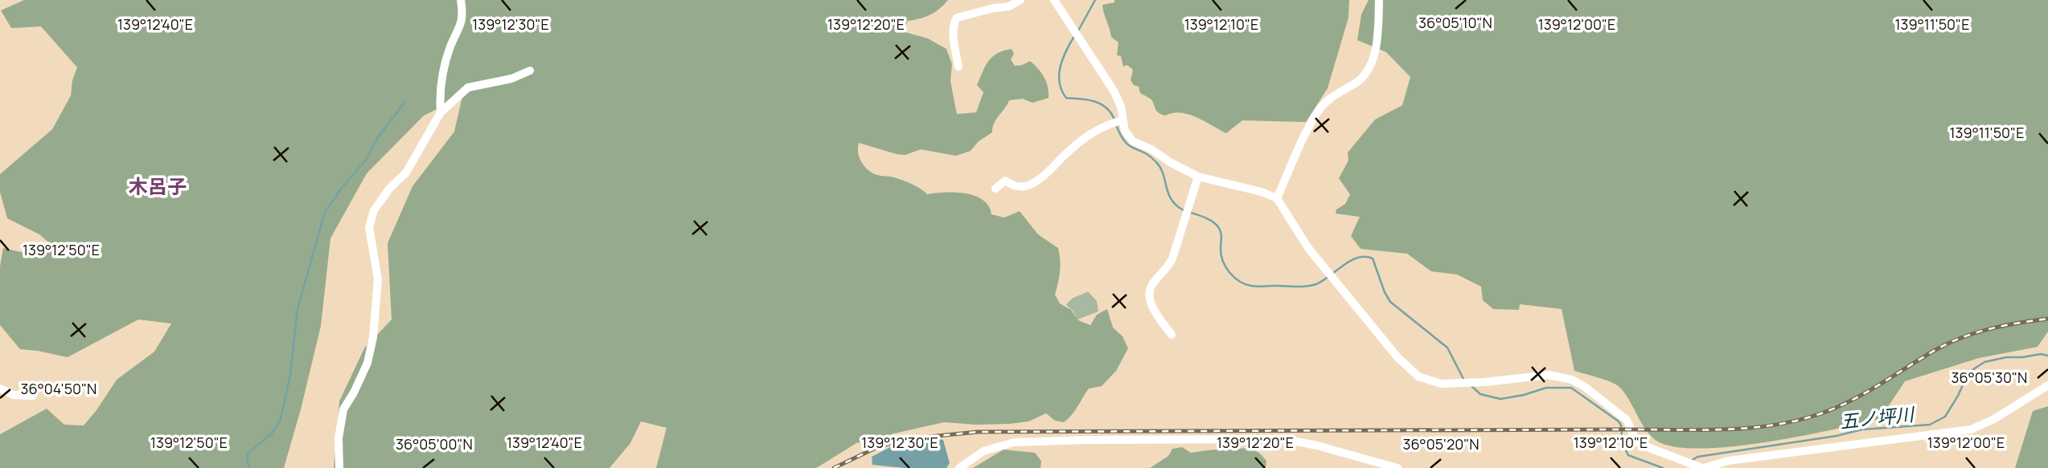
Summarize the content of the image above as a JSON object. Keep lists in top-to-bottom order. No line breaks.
{"districts":["木呂子"],"water":["五ノ坪川"],"coordinates":["36°05'10\"N","139°12'40\"E","139°12'30\"E","139°12'20\"E","139°12'10\"E","139°11'50\"E","139°12'00\"E","139°12'50\"E","36°05'30\"N","36°04'50\"N","36°05'00\"N","36°05'20\"N"]}
